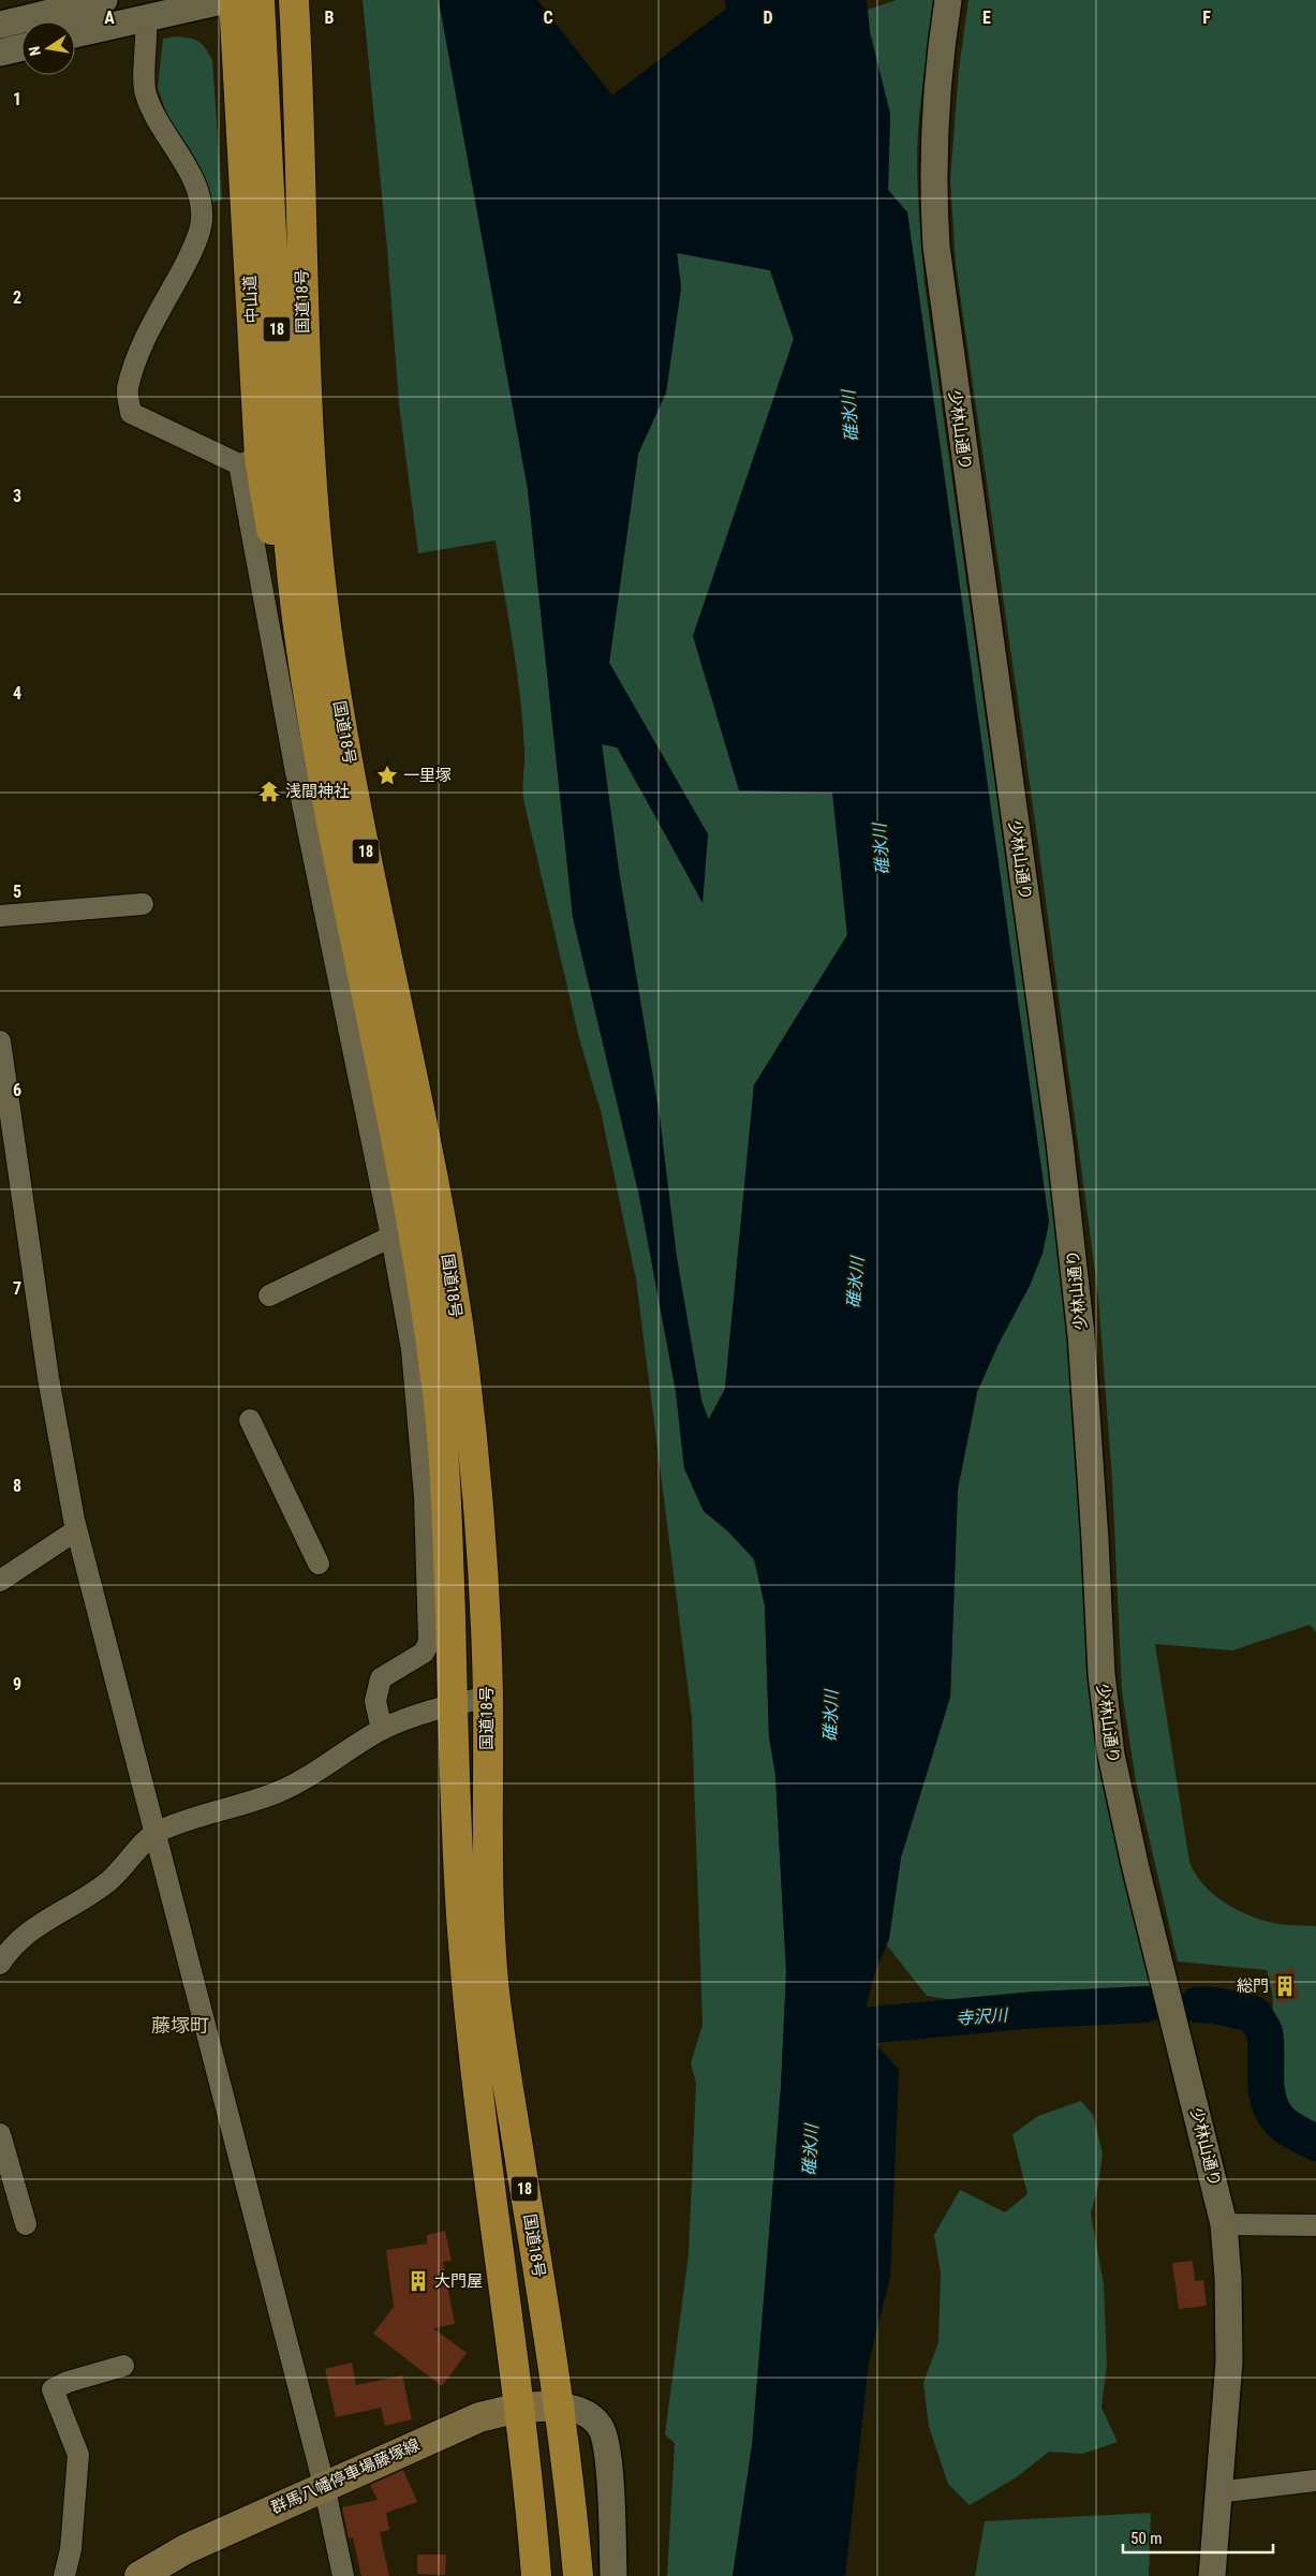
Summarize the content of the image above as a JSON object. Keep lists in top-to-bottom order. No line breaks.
{"streets":{"highway":["中山道","国道18号","18"],"main road":["群馬八幡停車場藤塚線"],"street":["少林山通り"]},"crossings":[["中山道","国道18号"],["国道18号","群馬八幡停車場藤塚線"]],"districts":["藤塚町"],"water":["碓氷川","寺沢川"],"places":{"place":["一里塚"],"temple":["浅間神社"],"building":["総門","大門屋"]},"scale_bar":"50 m","north":"left","grid":{"columns":["A","B","C","D","E","F"],"rows":["1","2","3","4","5","6","7","8","9"]}}
